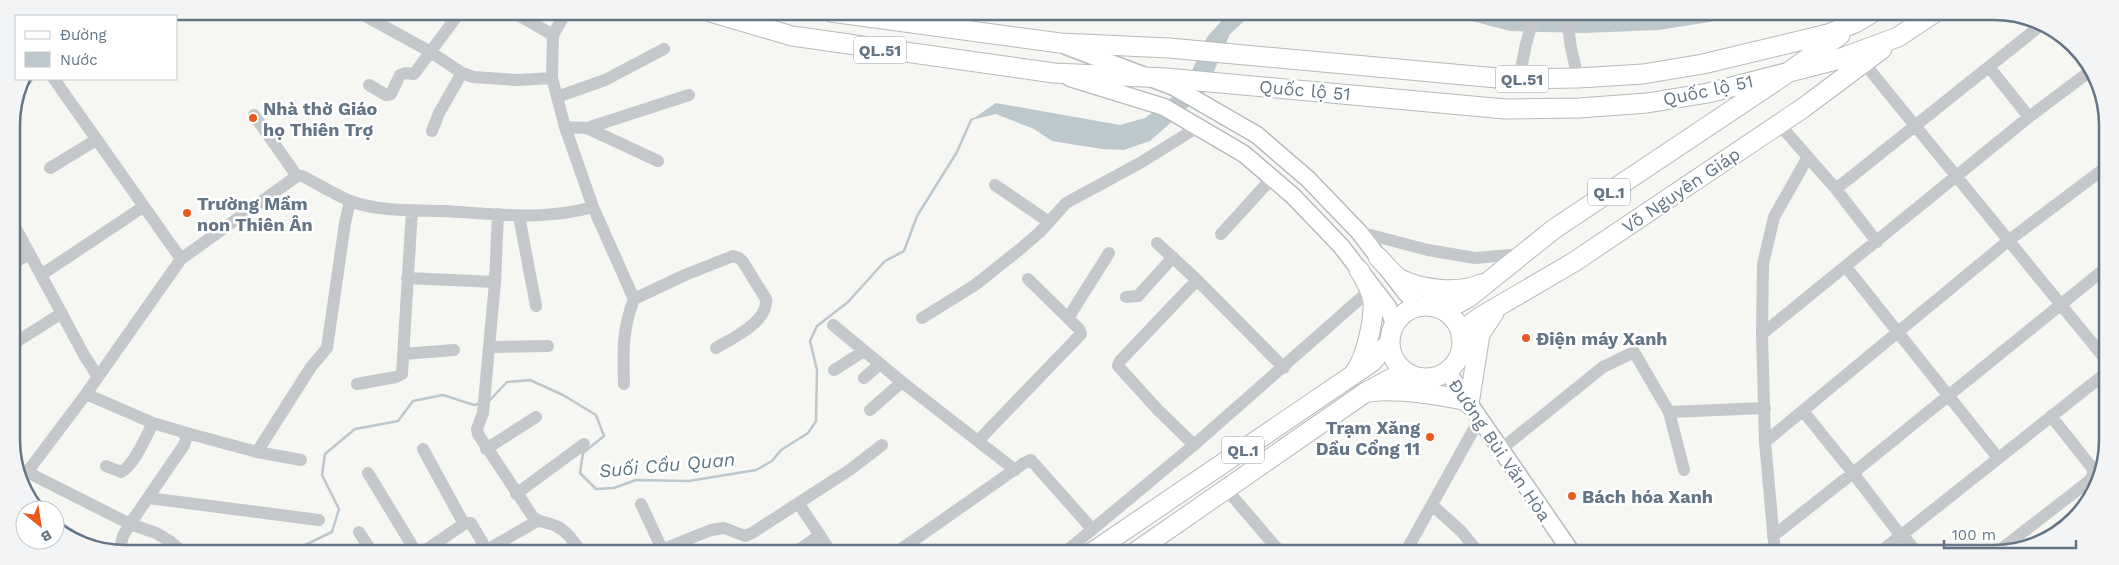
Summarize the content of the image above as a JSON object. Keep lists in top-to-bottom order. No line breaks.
{"streets":{"highway":["QL.51","Quốc lộ 51","Võ Nguyên Giáp","QL.1"],"main road":["Đường Bùi Văn Hòa"]},"crossings":[["Quốc lộ 51","Võ Nguyên Giáp"],["Quốc lộ 51","QL.1"],["Võ Nguyên Giáp","QL.1"],["Võ Nguyên Giáp","Đường Bùi Văn Hòa"],["QL.1","Đường Bùi Văn Hòa"]],"water":["Suối Cầu Quan"],"places":["Nhà thờ Giáo họ Thiên Trợ","Trường Mầm non Thiên Ân","Điện máy Xanh","Trạm Xăng Dầu Cổng 11","Bách hóa Xanh"],"legend":["Đường","Nước"],"scale_bar":"100 m","north":"bottom right"}
